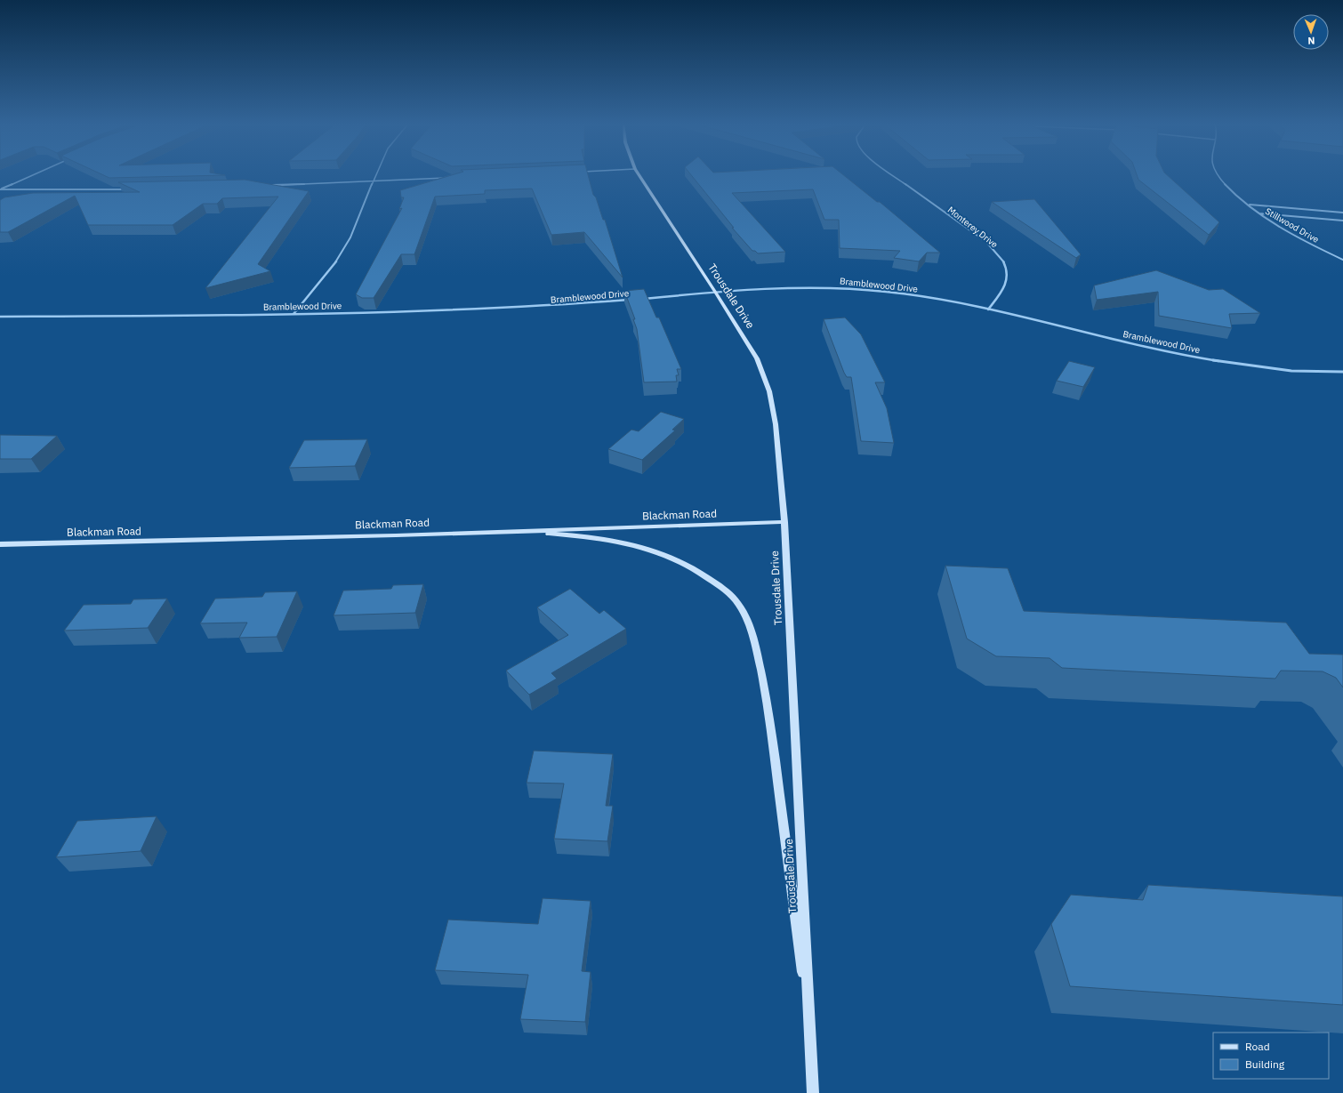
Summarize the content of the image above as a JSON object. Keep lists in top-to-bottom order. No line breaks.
{"streets":{"street":["Stillwood Drive","Monterey Drive","Bramblewood Drive","Trousdale Drive","Blackman Road"]},"crossings":[["Monterey Drive","Bramblewood Drive"],["Bramblewood Drive","Trousdale Drive"],["Trousdale Drive","Blackman Road"]],"legend":["Road","Building"],"north":"bottom"}
